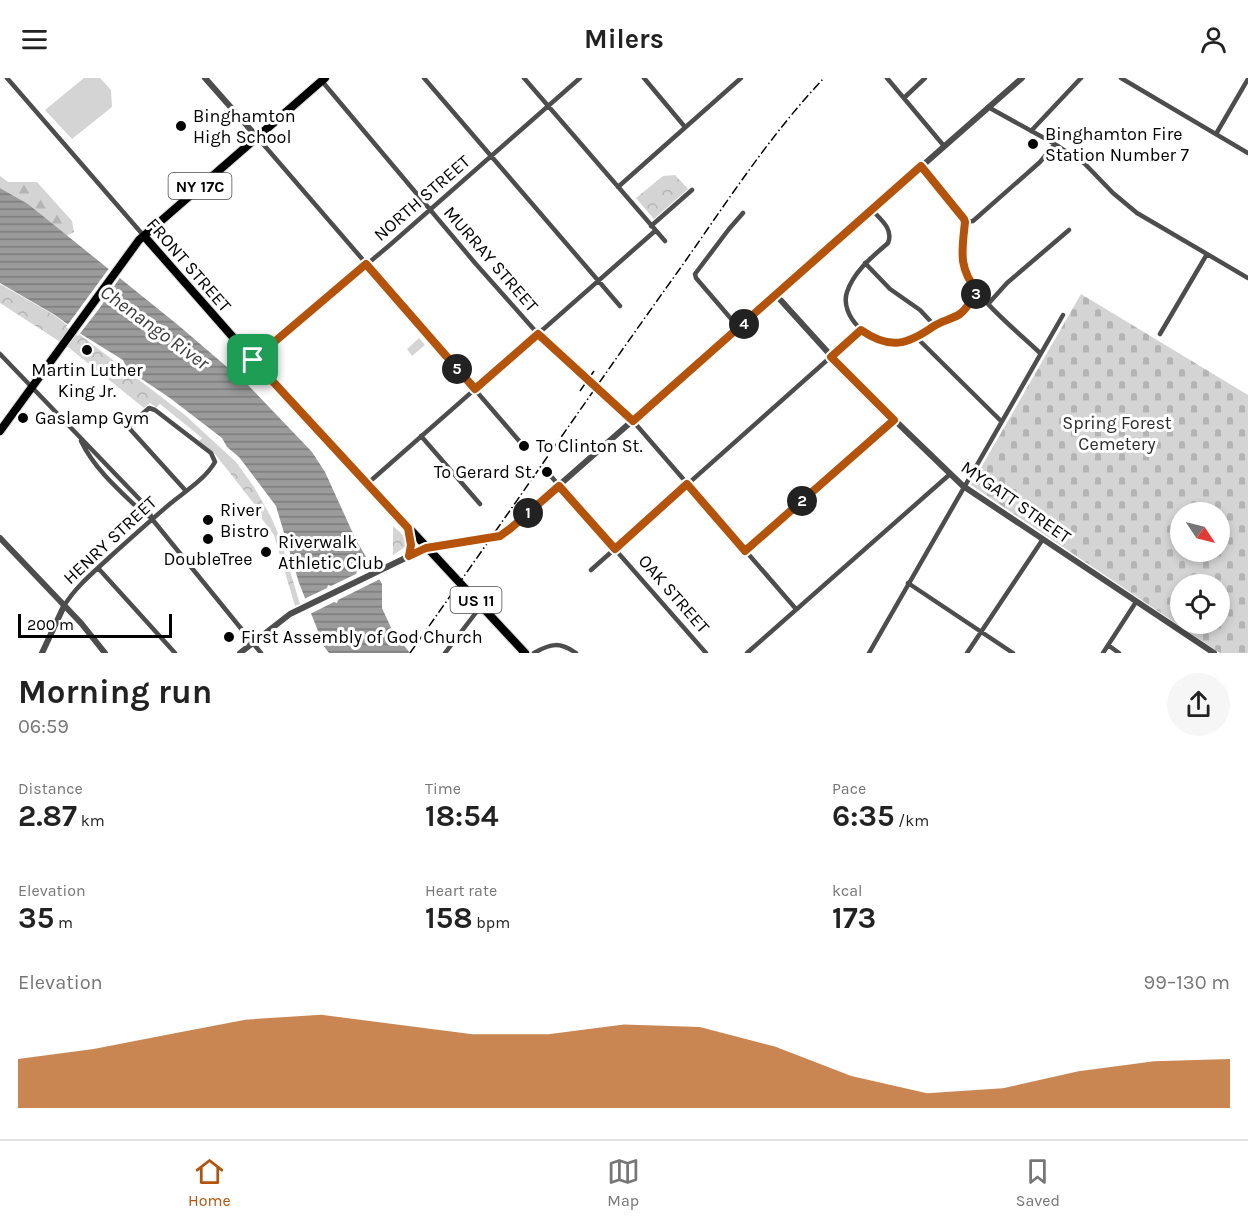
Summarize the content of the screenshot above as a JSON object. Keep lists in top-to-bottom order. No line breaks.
{"streets":{"main road":["NY 17C","FRONT STREET","US 11"],"street":["NORTH STREET","MURRAY STREET","MYGATT STREET","HENRY STREET","OAK STREET"]},"crossings":[["NY 17C","MURRAY STREET"],["NY 17C","FRONT STREET"],["NORTH STREET","MURRAY STREET"],["NORTH STREET","FRONT STREET"]],"water":["Chenango River"],"parks":["Spring Forest Cemetery"],"places":["Binghamton High School","Binghamton Fire Station Number 7","Martin Luther King Jr.","Gaslamp Gym","To Clinton St.","To Gerard St.","River Bistro","DoubleTree","Riverwalk Athletic Club","First Assembly of God Church"],"scale_bar":"200 m","north":"bottom right","page":{"header":"Milers","pins":["3","4","5","2","1"],"scale":"200 m","heading":["Morning run","06:59"],"stats":[["Distance","2.87 km"],["Time","18:54"],["Pace","6:35 /km"],["Elevation","35 m"],["Heart rate","158 bpm"],["kcal","173"]],"chart":["Elevation","99–130 m"],"tabs":["Home","Map","Saved"]}}
